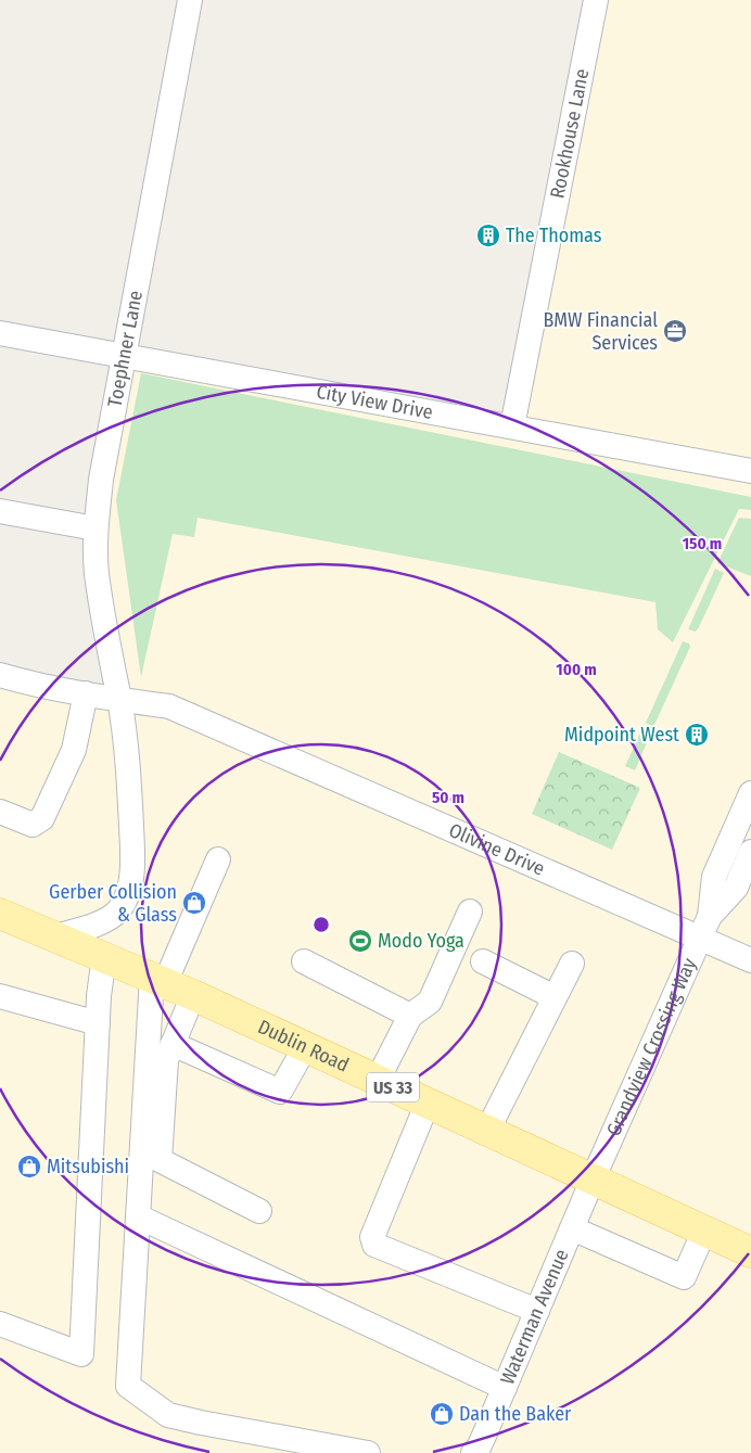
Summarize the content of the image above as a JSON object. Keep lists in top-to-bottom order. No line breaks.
{"streets":{"main road":["Dublin Road","US 33"],"street":["Rookhouse Lane","Toephner Lane","City View Drive","Olivine Drive","Grandview Crossing Way","Waterman Avenue"]},"crossings":[["Rookhouse Lane","City View Drive"],["Toephner Lane","City View Drive"],["Toephner Lane","Olivine Drive"],["Toephner Lane","Dublin Road"],["Olivine Drive","Grandview Crossing Way"],["Dublin Road","Grandview Crossing Way"],["Dublin Road","Waterman Avenue"],["Grandview Crossing Way","Waterman Avenue"]],"places":{"building":["The Thomas","Midpoint West"],"office":["BMW Financial Services"],"shop":["Gerber Collision & Glass","Mitsubishi","Dan the Baker"],"sports":["Modo Yoga"]},"rings":["150 m","100 m","50 m"]}
